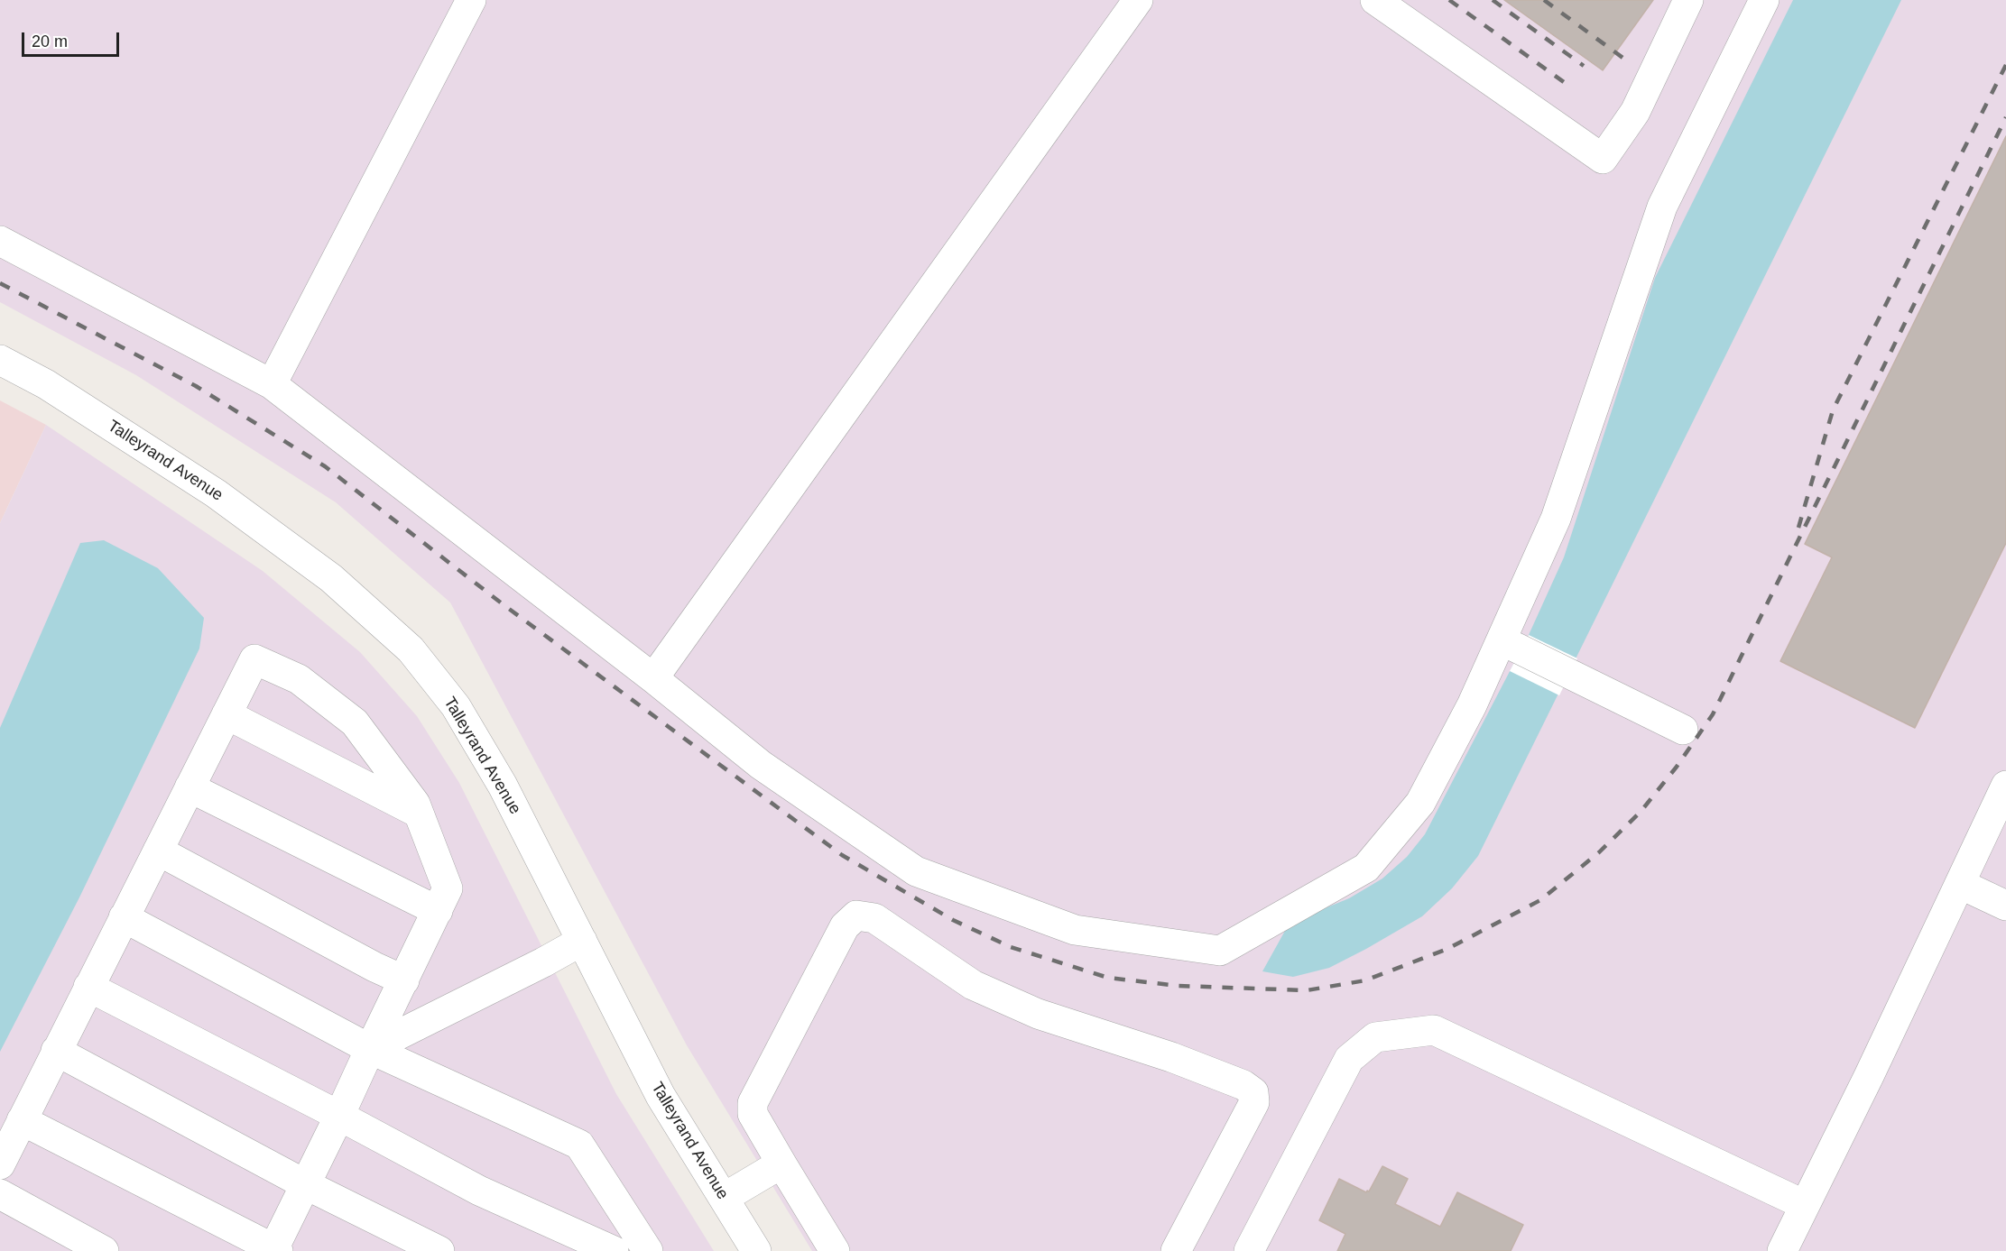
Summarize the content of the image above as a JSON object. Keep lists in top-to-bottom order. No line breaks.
{"streets":{"street":["Talleyrand Avenue"]},"scale_bar":"20 m"}
